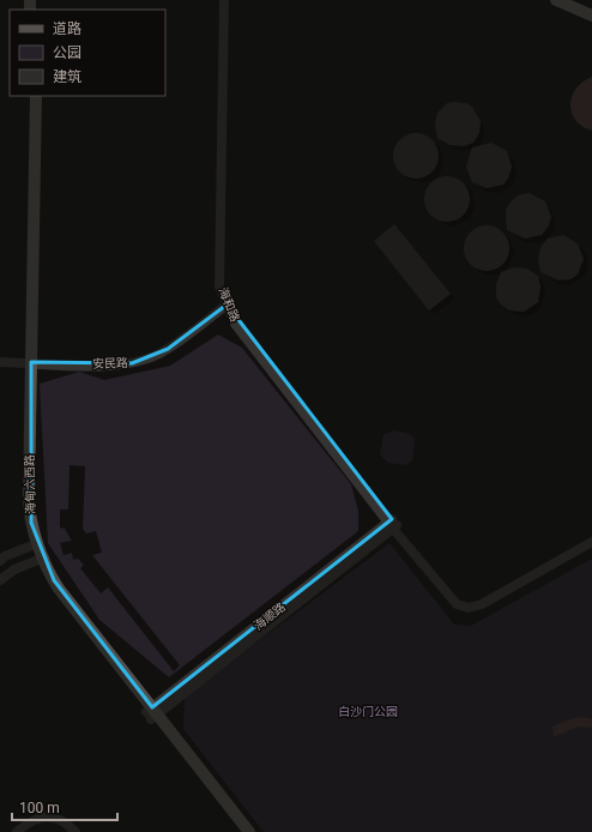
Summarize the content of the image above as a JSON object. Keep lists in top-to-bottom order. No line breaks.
{"streets":{"main road":["海甸六西路"],"street":["海和路","安民路","海顺路"]},"crossings":[["海和路","安民路"],["海和路","海顺路"],["安民路","海甸六西路"],["海甸六西路","海顺路"]],"parks":["白沙门公园"],"legend":["道路","公园","建筑"],"scale_bar":"100 m"}
